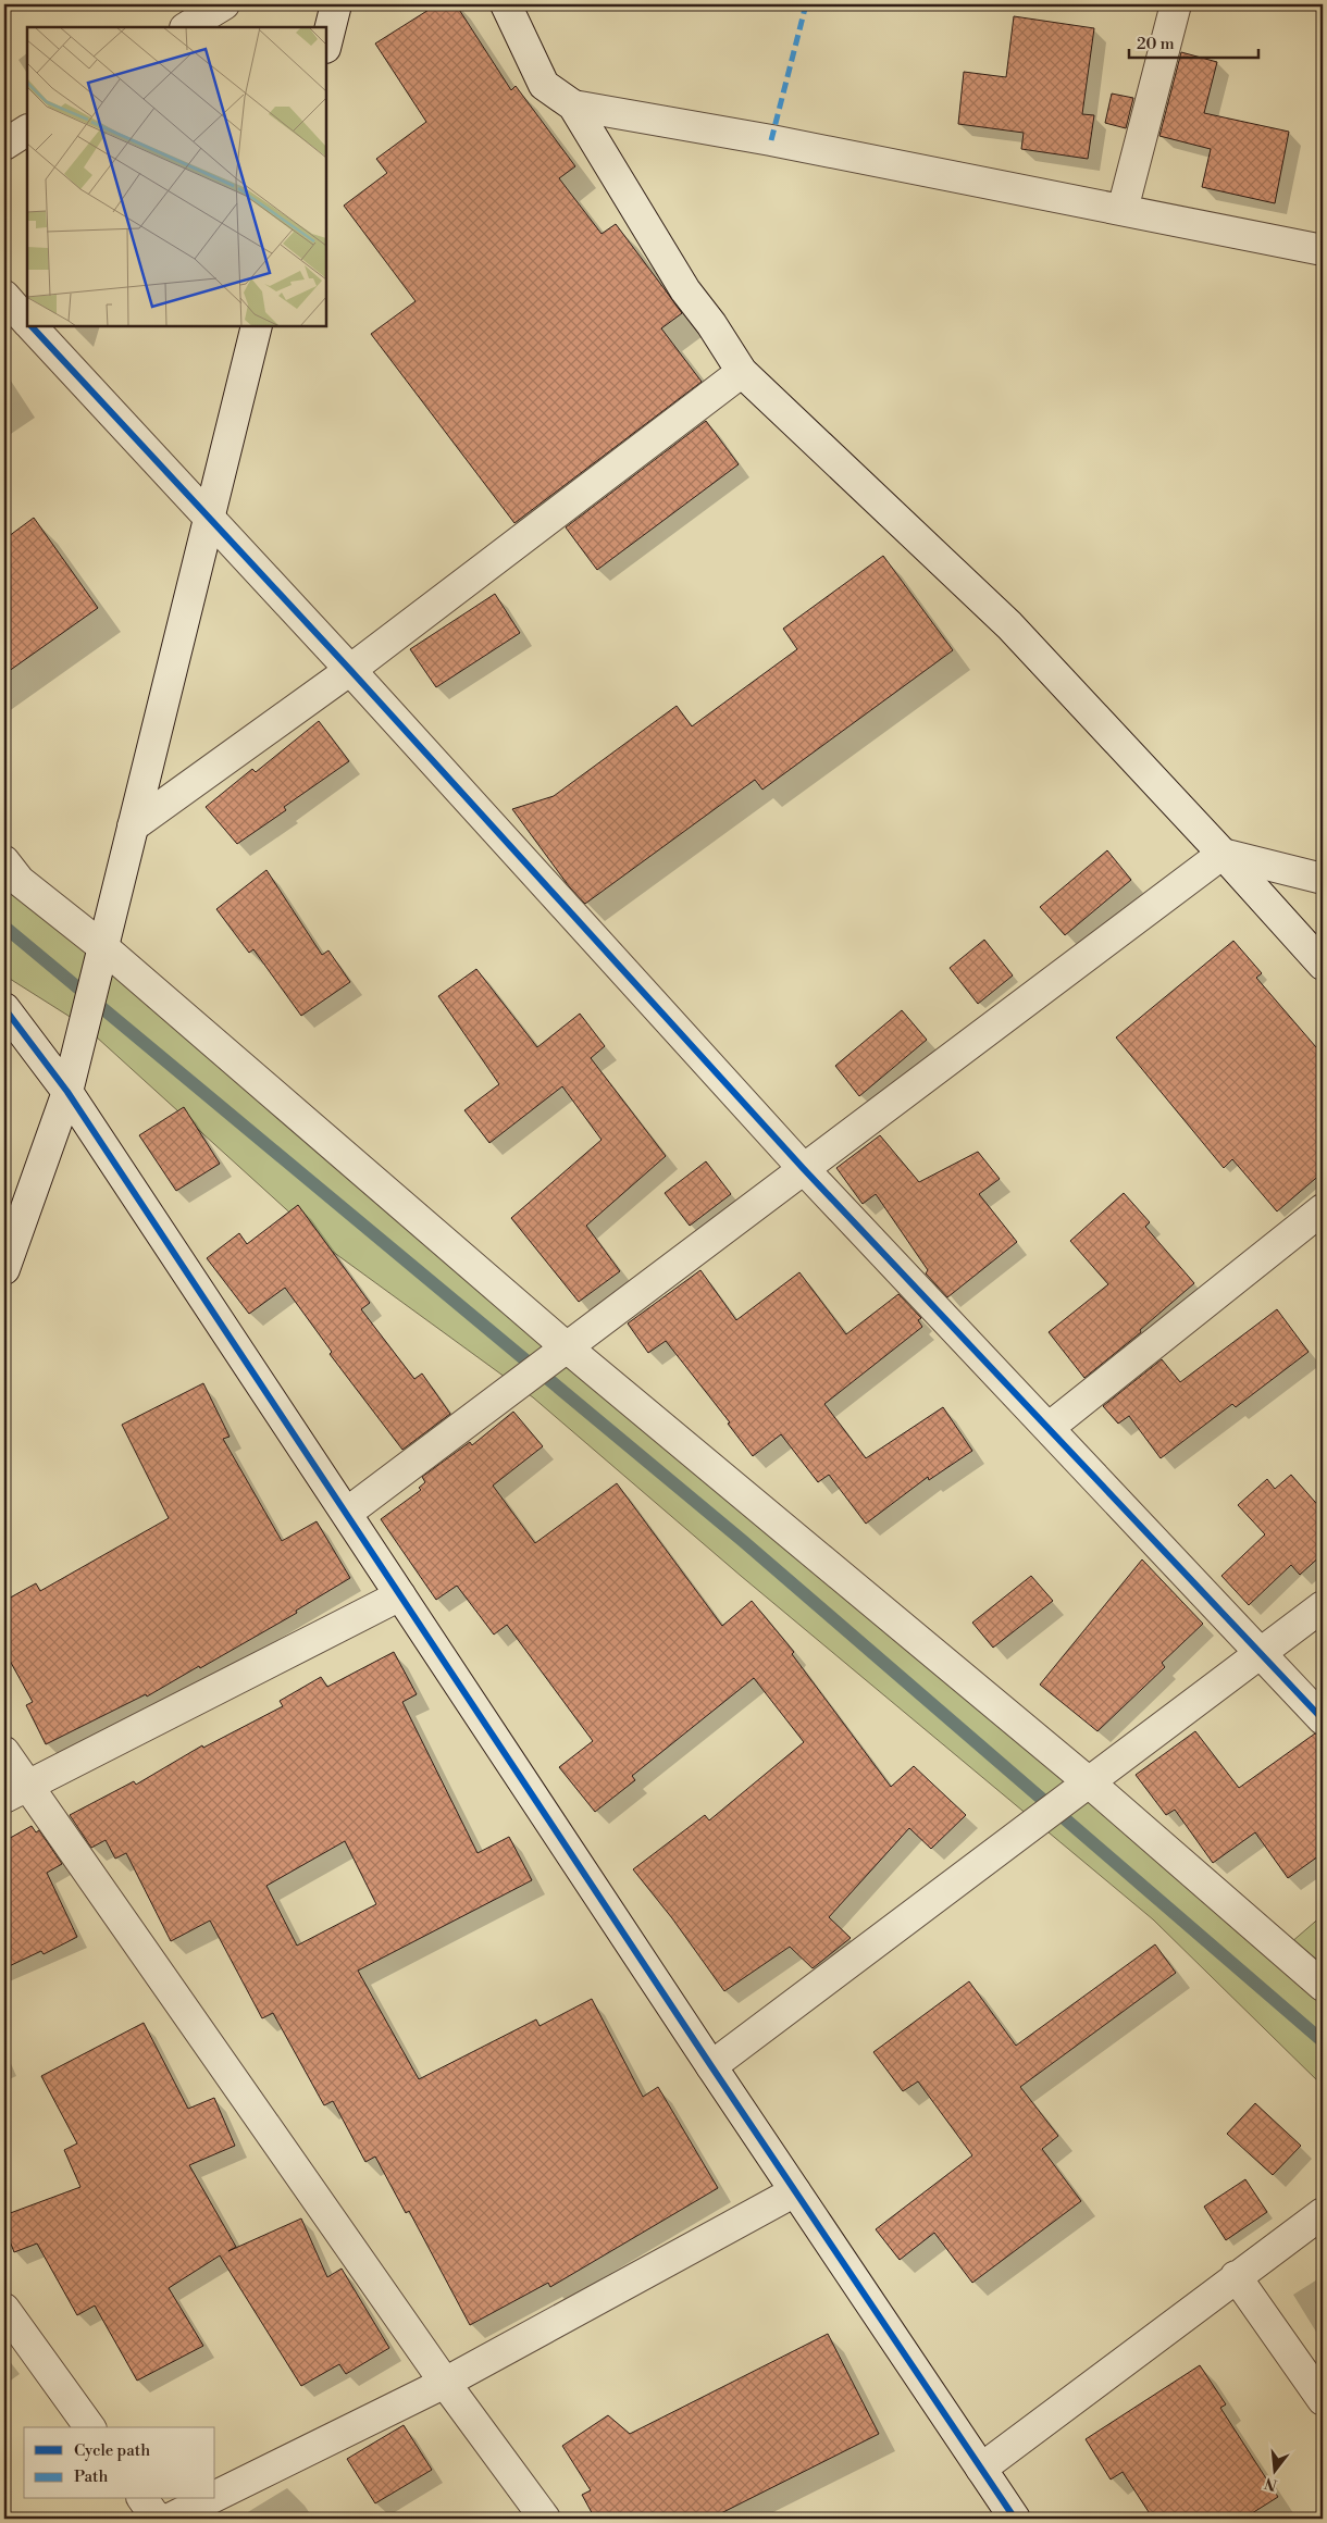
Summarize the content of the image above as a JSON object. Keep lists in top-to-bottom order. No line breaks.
{"legend":["Cycle path","Path"],"scale_bar":"20 m","north":"bottom"}
